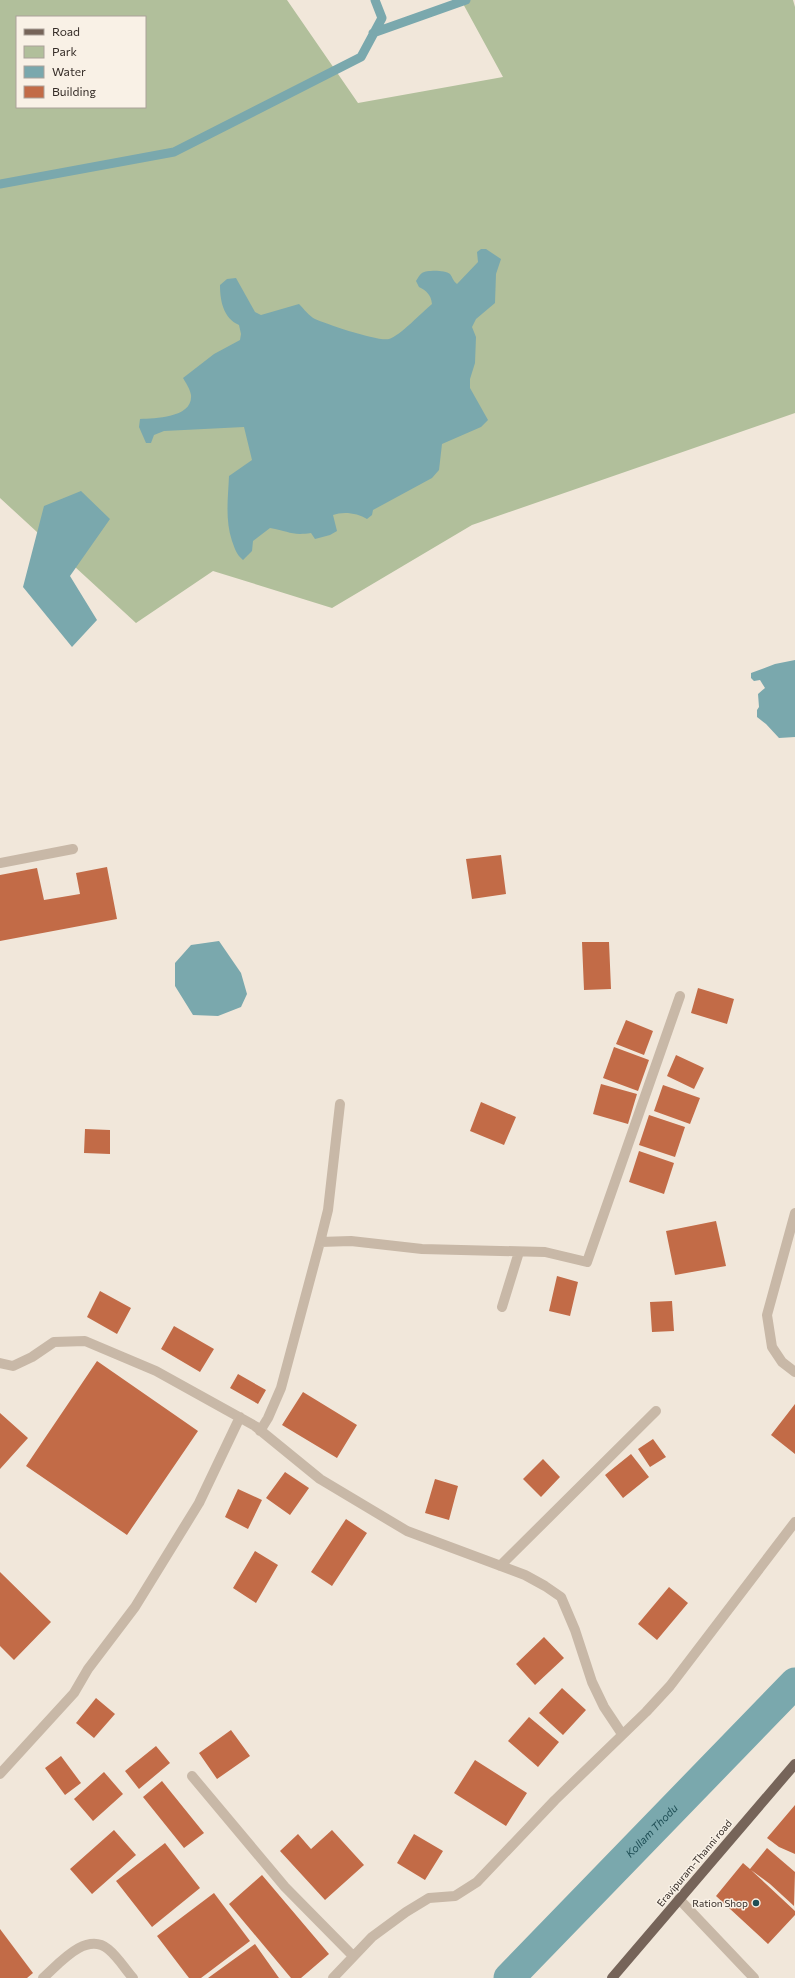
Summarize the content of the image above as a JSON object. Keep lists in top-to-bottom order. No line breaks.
{"streets":{"main road":["Eravipuram-Thanni road"]},"water":["Kollam Thodu"],"places":["Ration Shop"],"legend":["Road","Park","Water","Building"]}
